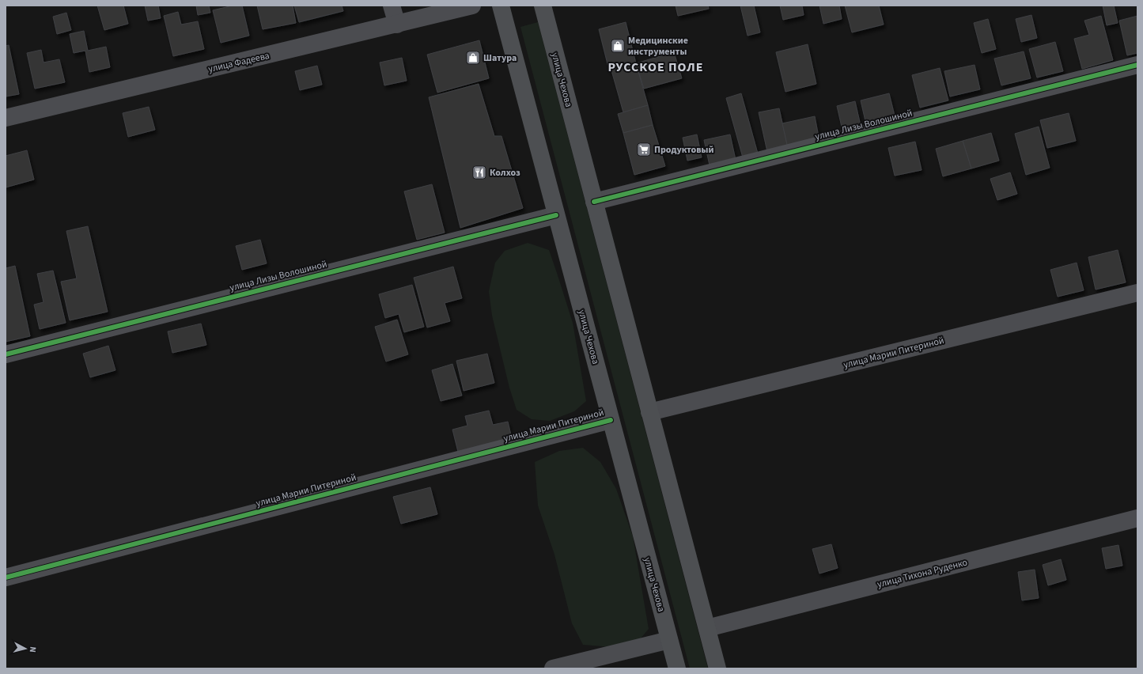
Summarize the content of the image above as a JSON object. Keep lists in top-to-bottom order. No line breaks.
{"streets":{"main road":["улица Чехова"],"street":["улица Фадеева","улица Лизы Волошиной","улица Марии Питериной","улица Тихона Руденко"]},"crossings":[["улица Чехова","улица Лизы Волошиной"],["улица Чехова","улица Марии Питериной"],["улица Чехова","улица Тихона Руденко"]],"districts":["РУССКОЕ ПОЛЕ"],"places":{"shop":["Медицинские инструменты","Шатура"],"supermarket":["Продуктовый"],"restaurant":["Колхоз"]},"north":"right"}
